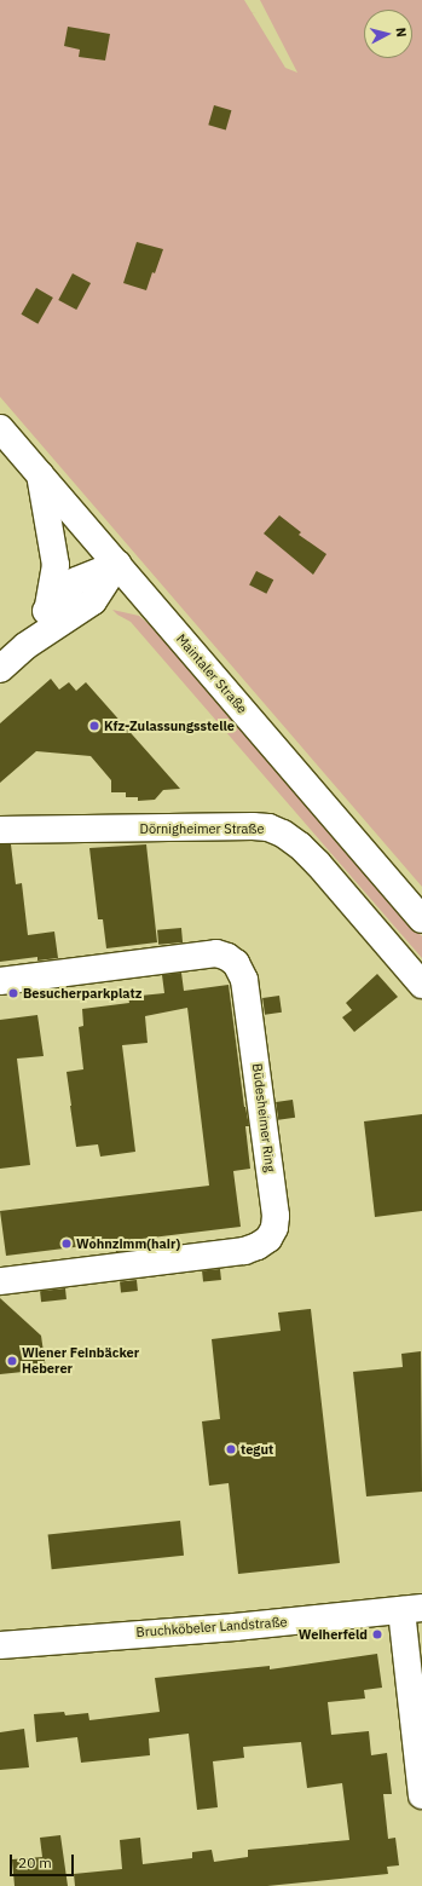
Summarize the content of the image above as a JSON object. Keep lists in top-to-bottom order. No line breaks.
{"streets":{"street":["Maintaler Straße","Dörnigheimer Straße","Büdesheimer Ring","Bruchköbeler Landstraße"]},"places":["Kfz-Zulassungsstelle","Besucherparkplatz","Wohnzimm(hair)","Wiener Feinbäcker Heberer","tegut","Weiherfeld"],"scale_bar":"20 m","north":"right"}
